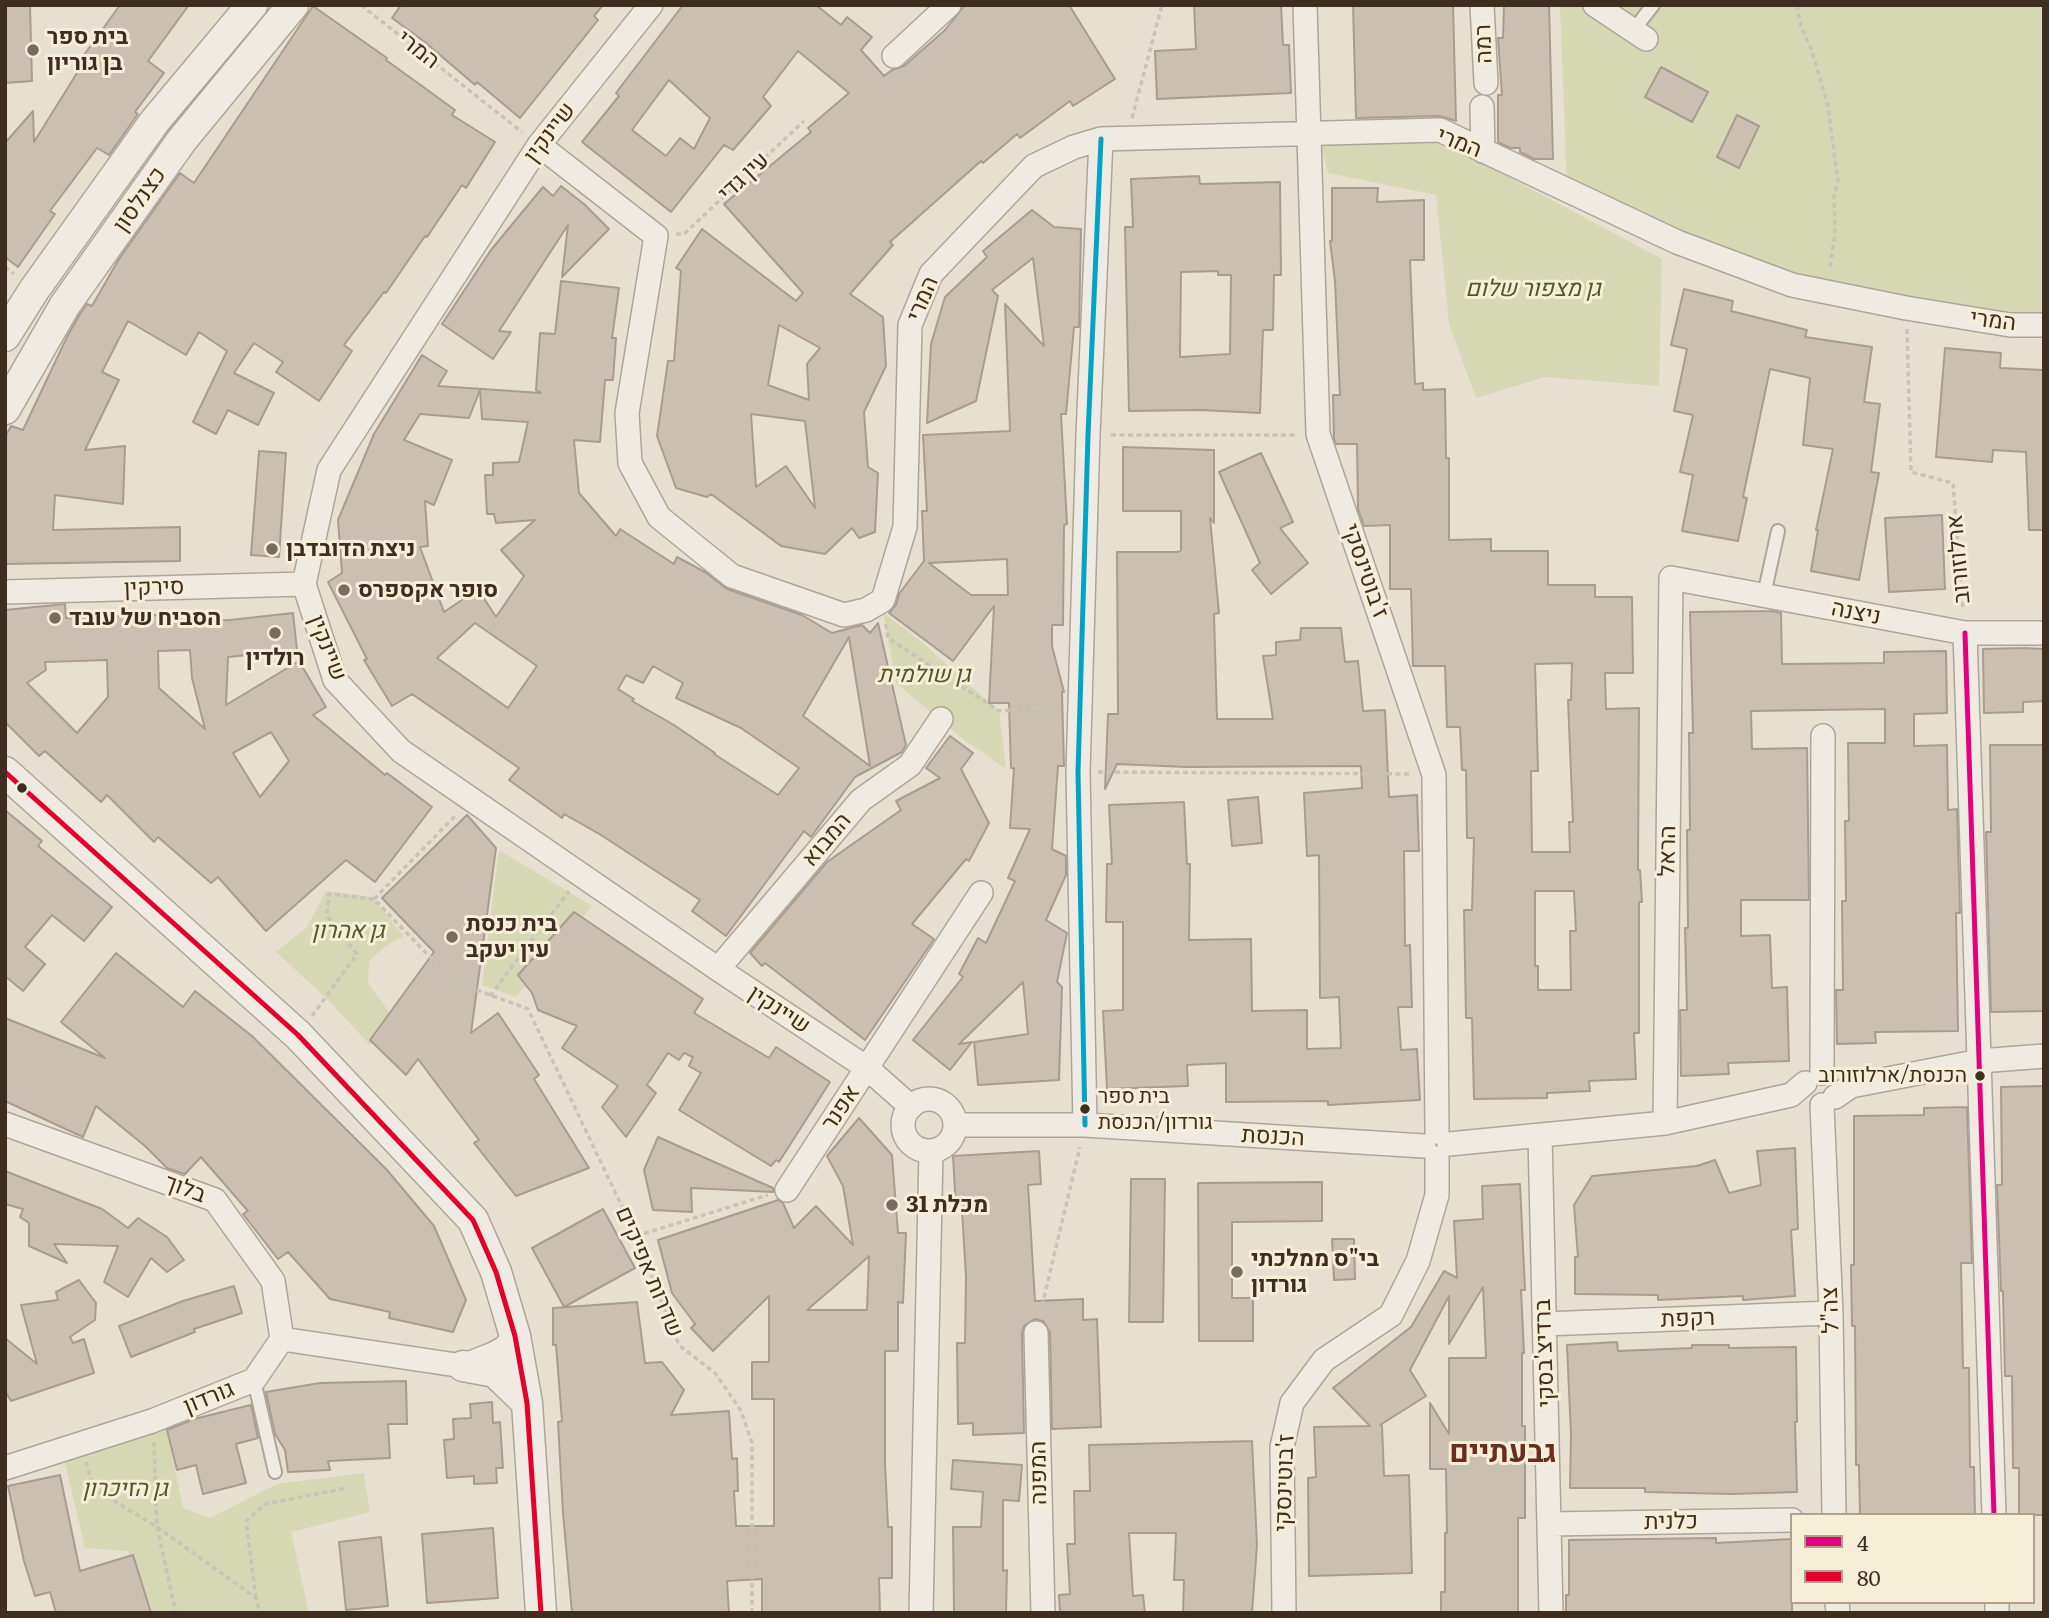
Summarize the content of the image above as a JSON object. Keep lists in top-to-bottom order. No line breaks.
{"streets":{"street":["רמה","המרי","שיינקין","כצנלסון","ארלוזורוב","ז'בוטינסקי","סירקין","ניצנה","המבוא","הראל","אפנר","הכנסת","בלוך","צה\"ל","רקפת","ברדיצ'בסקי","גורדון","המפנה","כלנית"],"path":["עין גדי","שדרות אפיקים"]},"crossings":[["המרי","שיינקין"],["המרי","ארלוזורוב"],["המרי","ז'בוטינסקי"],["שיינקין","סירקין"],["שיינקין","המבוא"],["שיינקין","אפנר"],["שיינקין","הכנסת"],["ארלוזורוב","ניצנה"],["ארלוזורוב","הכנסת"],["ז'בוטינסקי","הכנסת"],["ניצנה","הראל"],["הראל","הכנסת"],["הכנסת","צה\"ל"],["הכנסת","ברדיצ'בסקי"],["בלוך","גורדון"],["צה\"ל","רקפת"],["רקפת","ברדיצ'בסקי"],["ברדיצ'בסקי","כלנית"]],"districts":["גבעתיים"],"parks":["גן מצפור שלום","גן שולמית","גן אהרון","גן הזיכרון"],"places":["בית ספר בן גוריון","ניצת הדובדבן","סופר אקספרס","הסביח של עובד","רולדין","בית כנסת עין יעקב","הכנסת/ארלוזורוב","בית ספר גורדון/הכנסת","מכלת 31","בי\"ס ממלכתי גורדון"],"lines":["transit line 4","transit line 80"],"legend":["4","80"]}
